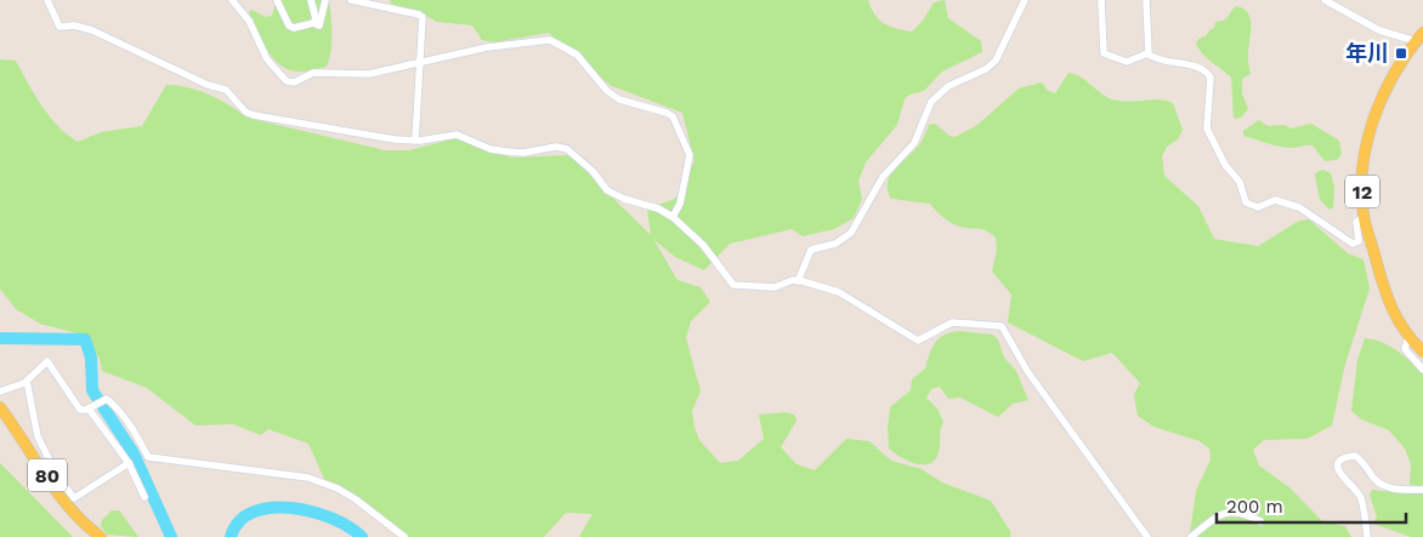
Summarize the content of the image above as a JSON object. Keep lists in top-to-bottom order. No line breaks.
{"streets":{"main road":["12","80"]},"places":{"transit":["年川"]},"scale_bar":"200 m"}
